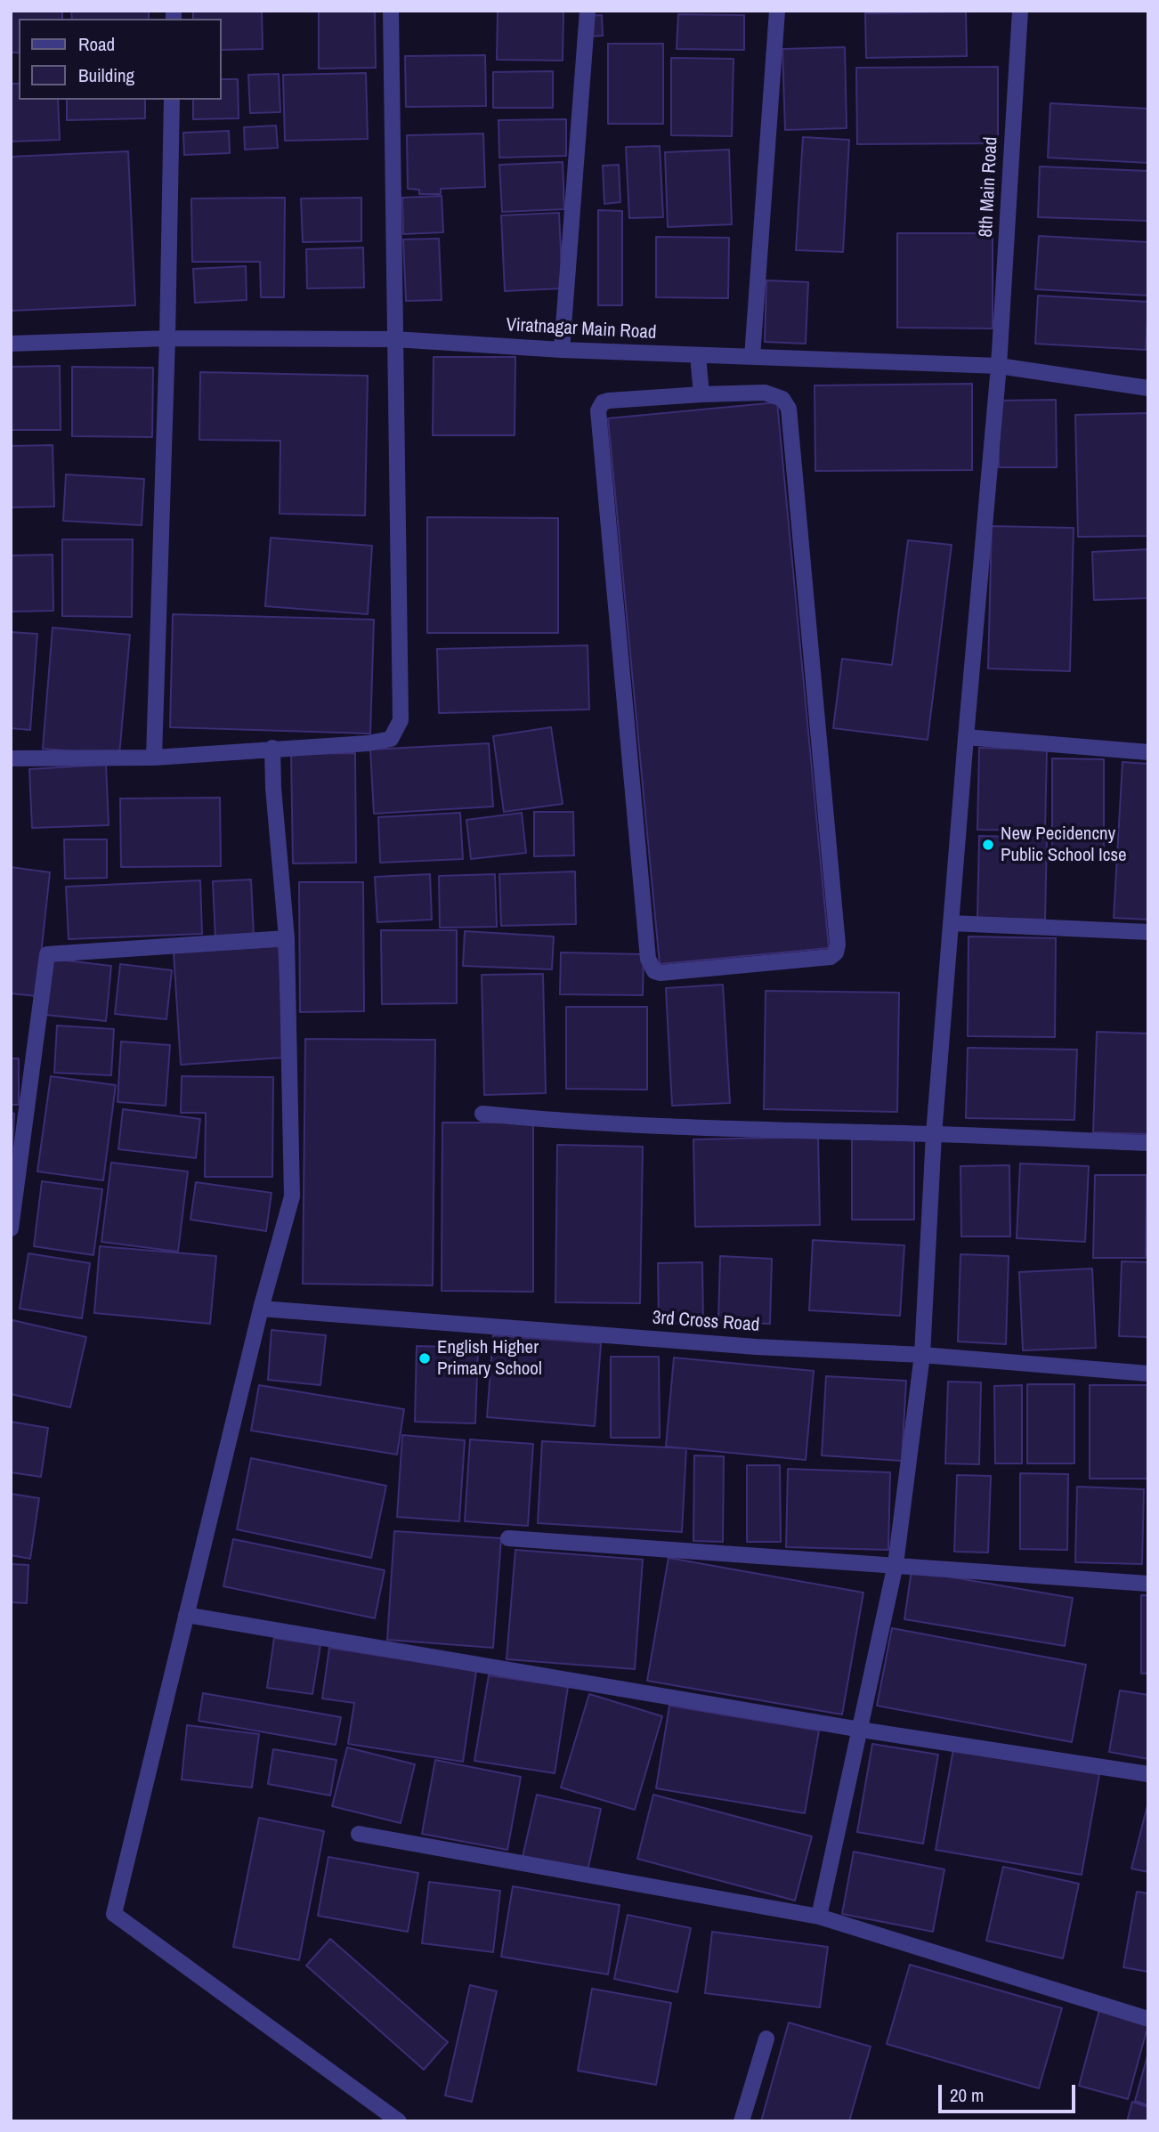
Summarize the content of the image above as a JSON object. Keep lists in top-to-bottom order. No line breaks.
{"streets":{"street":["8th Main Road","Viratnagar Main Road","3rd Cross Road"]},"crossings":[["8th Main Road","Viratnagar Main Road"],["8th Main Road","3rd Cross Road"]],"places":["New Pecidencny Public School Icse","English Higher Primary School"],"legend":["Road","Building"],"scale_bar":"20 m"}
